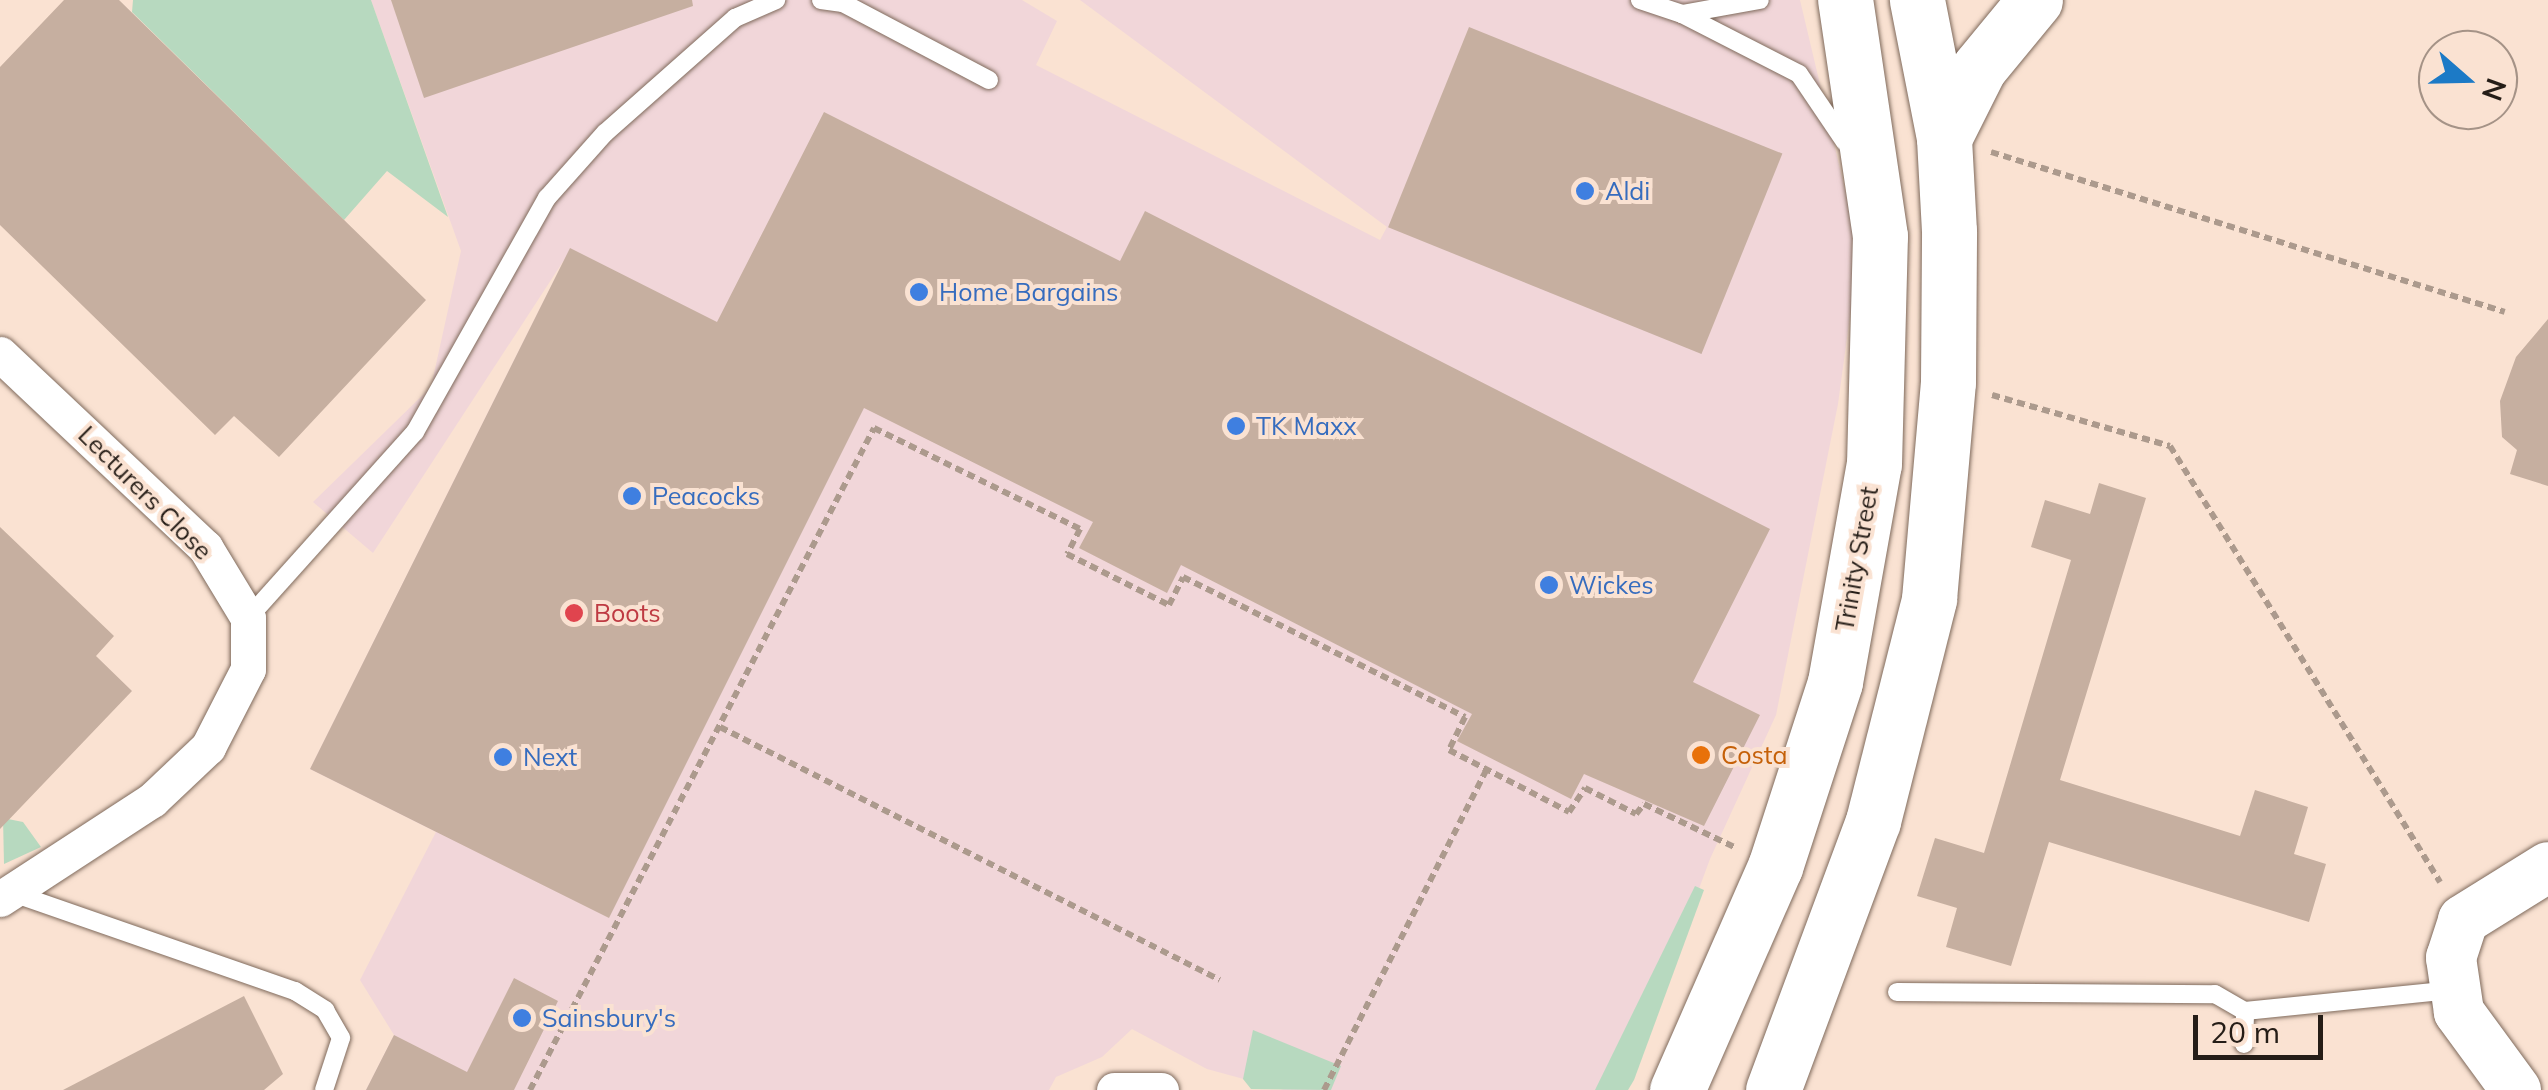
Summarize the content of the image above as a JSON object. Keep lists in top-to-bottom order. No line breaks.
{"streets":{"main road":["Trinity Street"],"street":["Lecturers Close"]},"places":["Aldi","Home Bargains","TK Maxx","Peacocks","Wickes","Boots","Costa","Next","Sainsbury's"],"scale_bar":"20 m","north":"right"}
